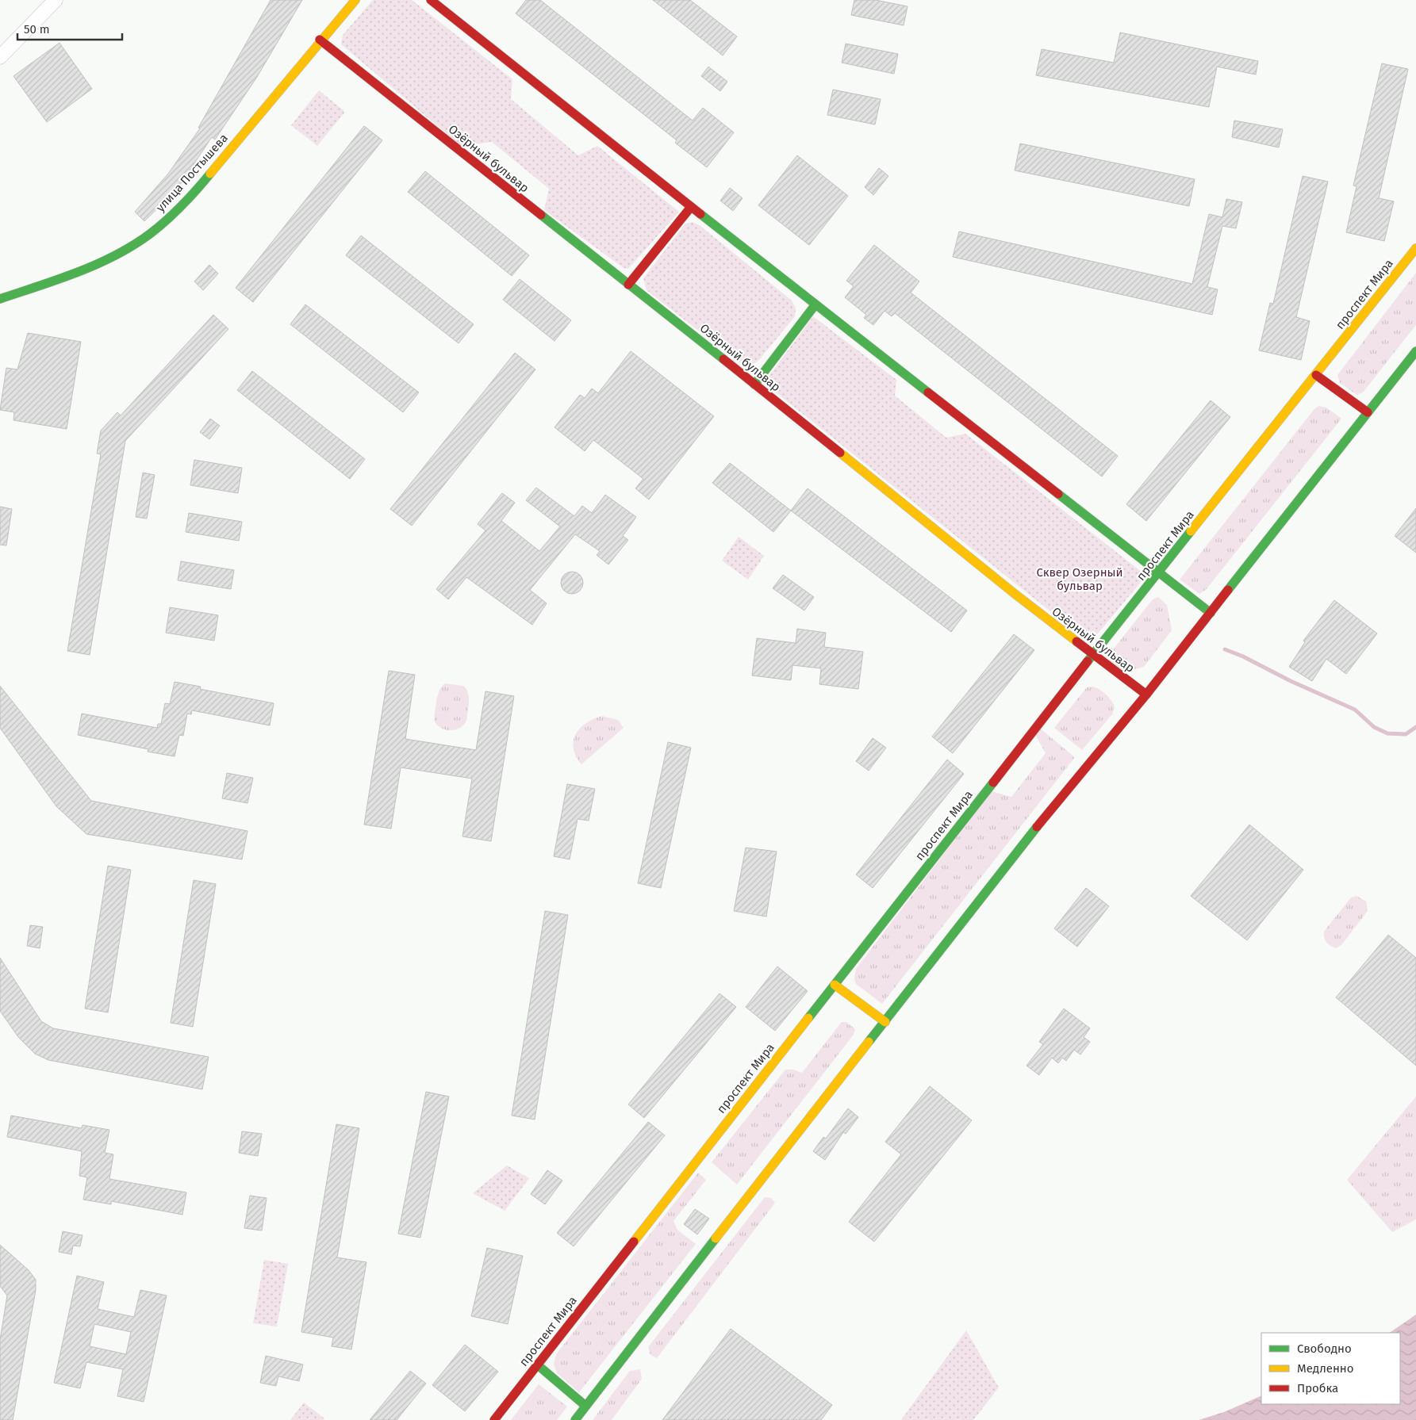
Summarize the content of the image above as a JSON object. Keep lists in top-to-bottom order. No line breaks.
{"streets":{"street":["Озёрный бульвар","улица Постышева","проспект Мира"]},"crossings":[["Озёрный бульвар","улица Постышева"],["Озёрный бульвар","проспект Мира"]],"parks":["Сквер Озерный бульвар"],"legend":["Свободно","Медленно","Пробка"],"scale_bar":"50 m"}
